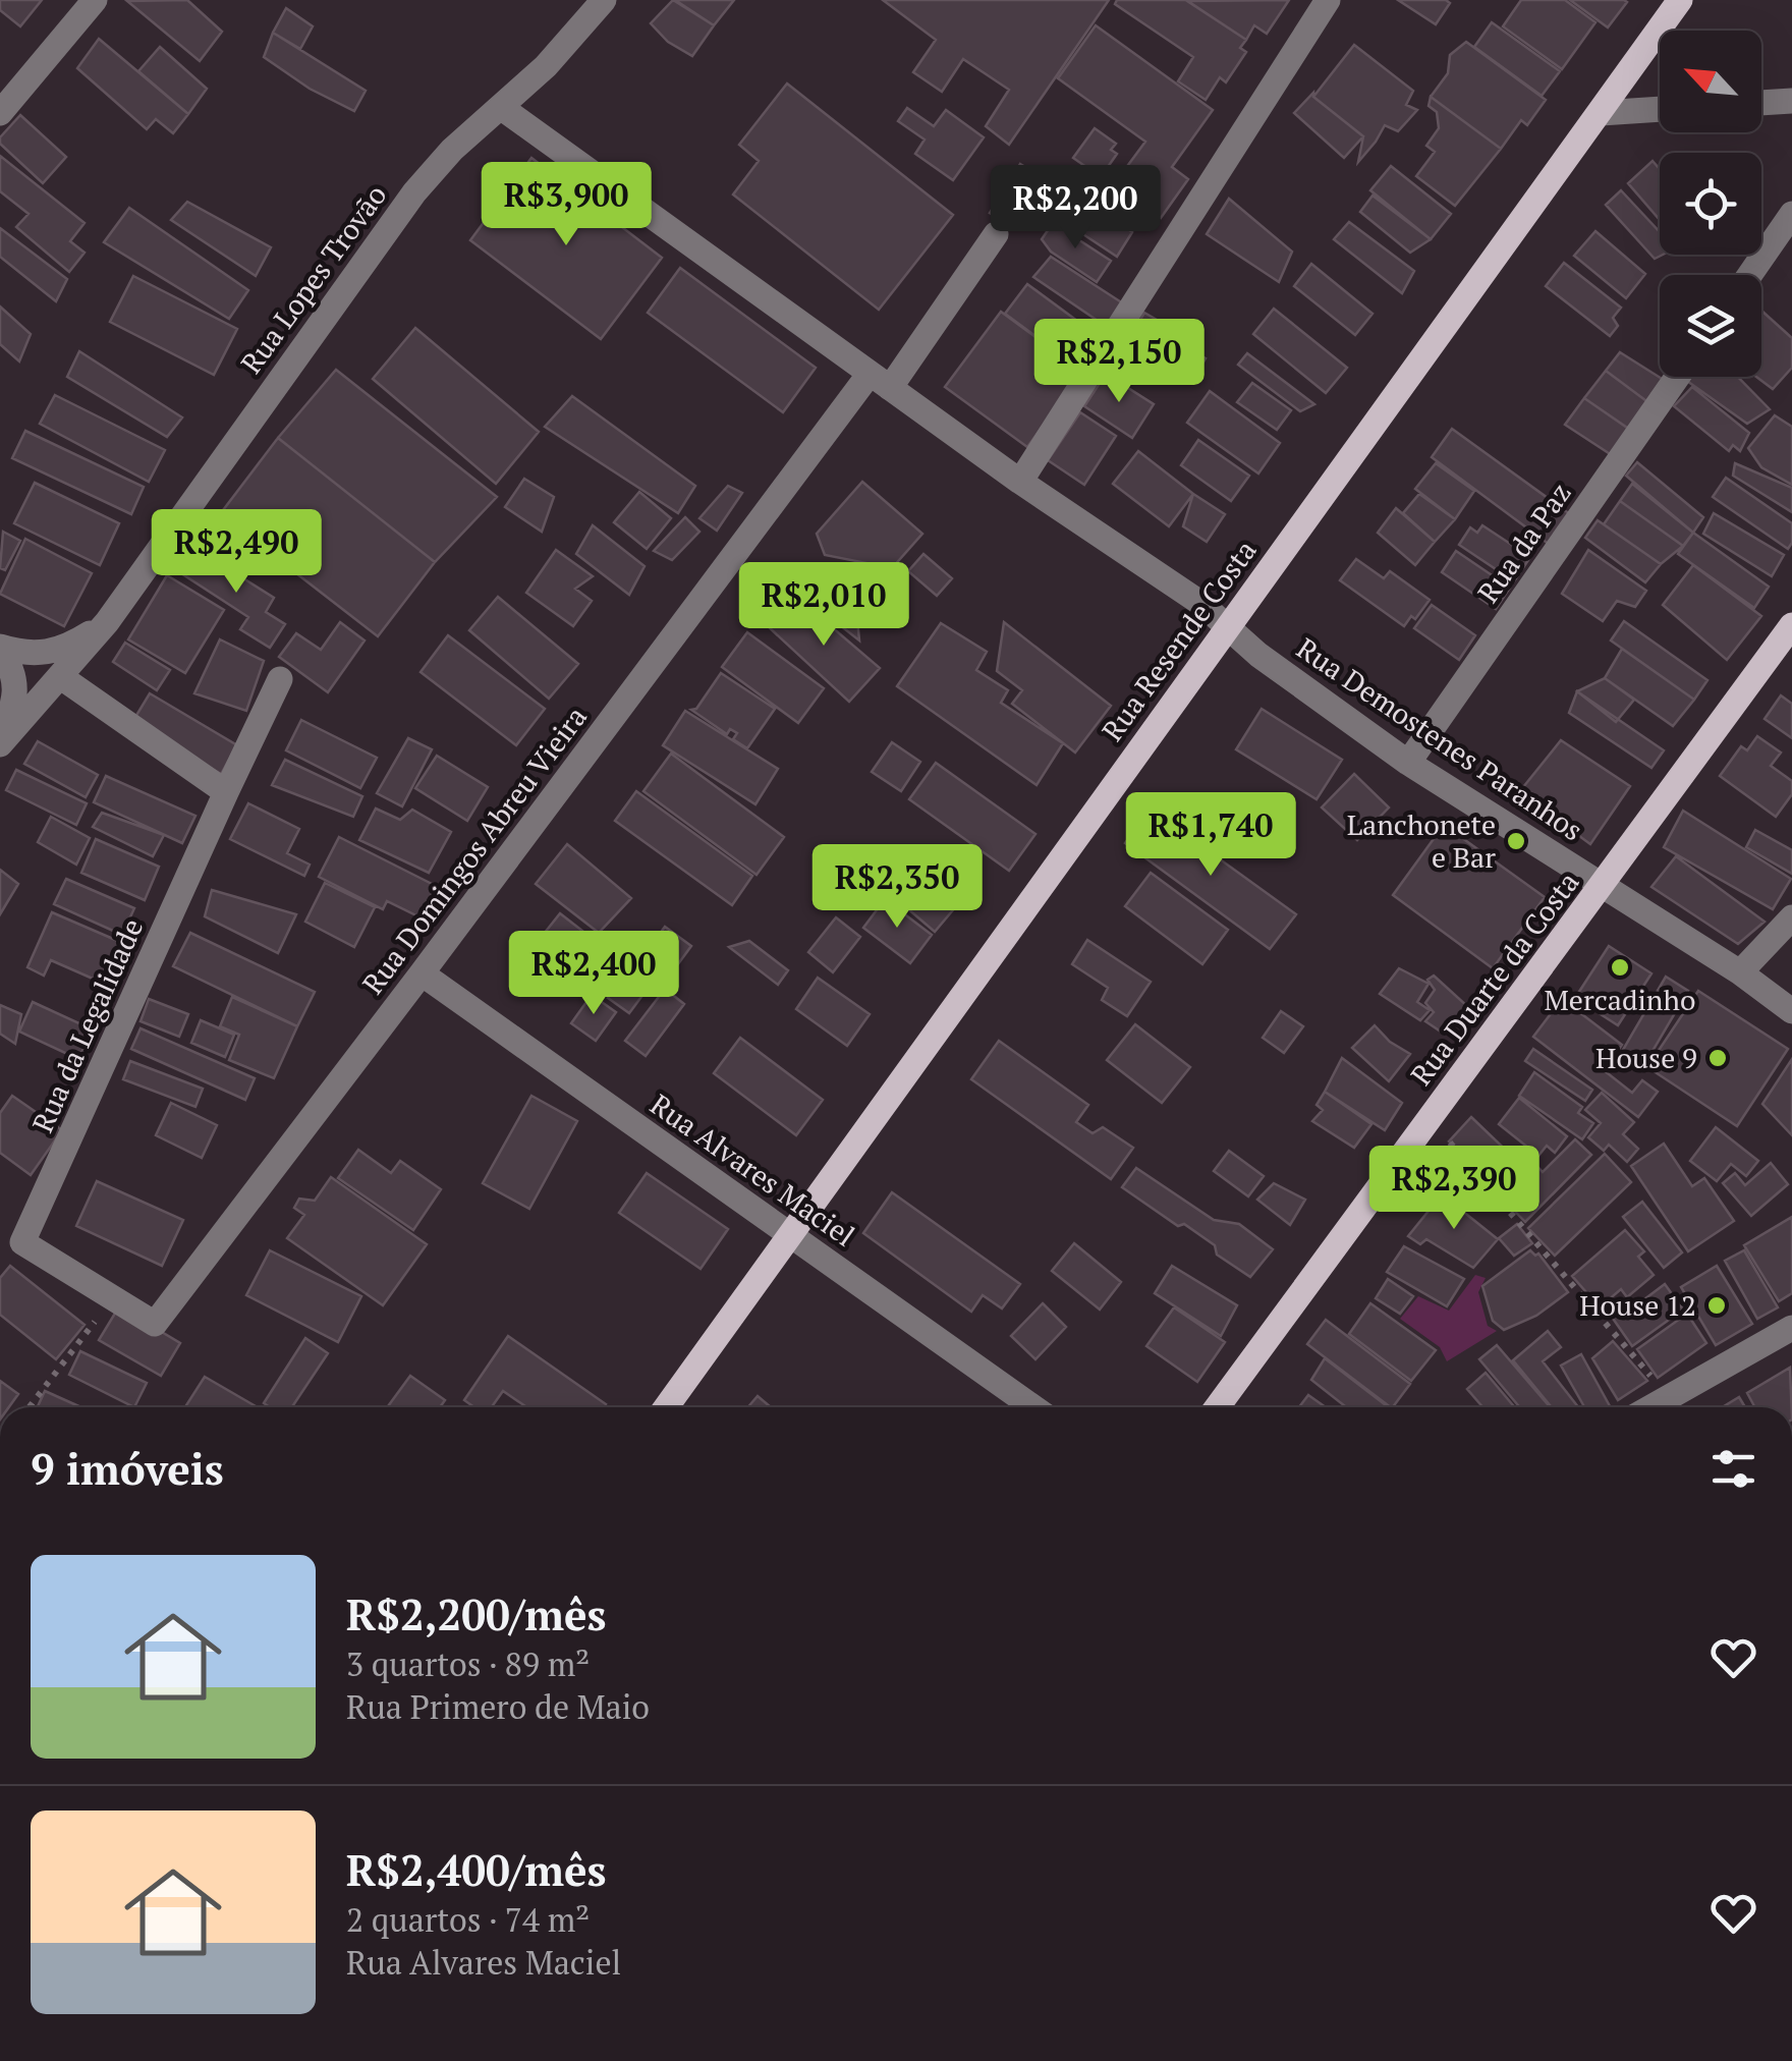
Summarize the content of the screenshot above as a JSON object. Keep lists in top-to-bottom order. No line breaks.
{"streets":{"main road":["Rua Resende Costa","Rua Duarte da Costa"],"street":["Rua Lopes Trovão","Rua da Paz","Rua Demostenes Paranhos","Rua Domingos Abreu Vieira","Rua da Legalidade","Rua Alvares Maciel"]},"crossings":[["Rua Lopes Trovão","Rua Demostenes Paranhos"],["Rua da Paz","Rua Demostenes Paranhos"],["Rua Resende Costa","Rua Demostenes Paranhos"],["Rua Resende Costa","Rua Alvares Maciel"],["Rua Demostenes Paranhos","Rua Domingos Abreu Vieira"],["Rua Demostenes Paranhos","Rua Duarte da Costa"],["Rua Domingos Abreu Vieira","Rua da Legalidade"],["Rua Domingos Abreu Vieira","Rua Alvares Maciel"]],"places":["Lanchonete e Bar","Mercadinho","House 9","House 12"],"north":"top left","page":{"price":["R$3,900","R$2,200","R$2,150","R$2,490","R$2,010","R$1,740","R$2,350","R$2,400","R$2,390"],"heading":"9 imóveis","list":[{"name":"R$2,200/mês","note":"3 quartos · 89 m² · Rua Primero de Maio"},{"name":"R$2,400/mês","note":"2 quartos · 74 m² · Rua Alvares Maciel"}]}}
